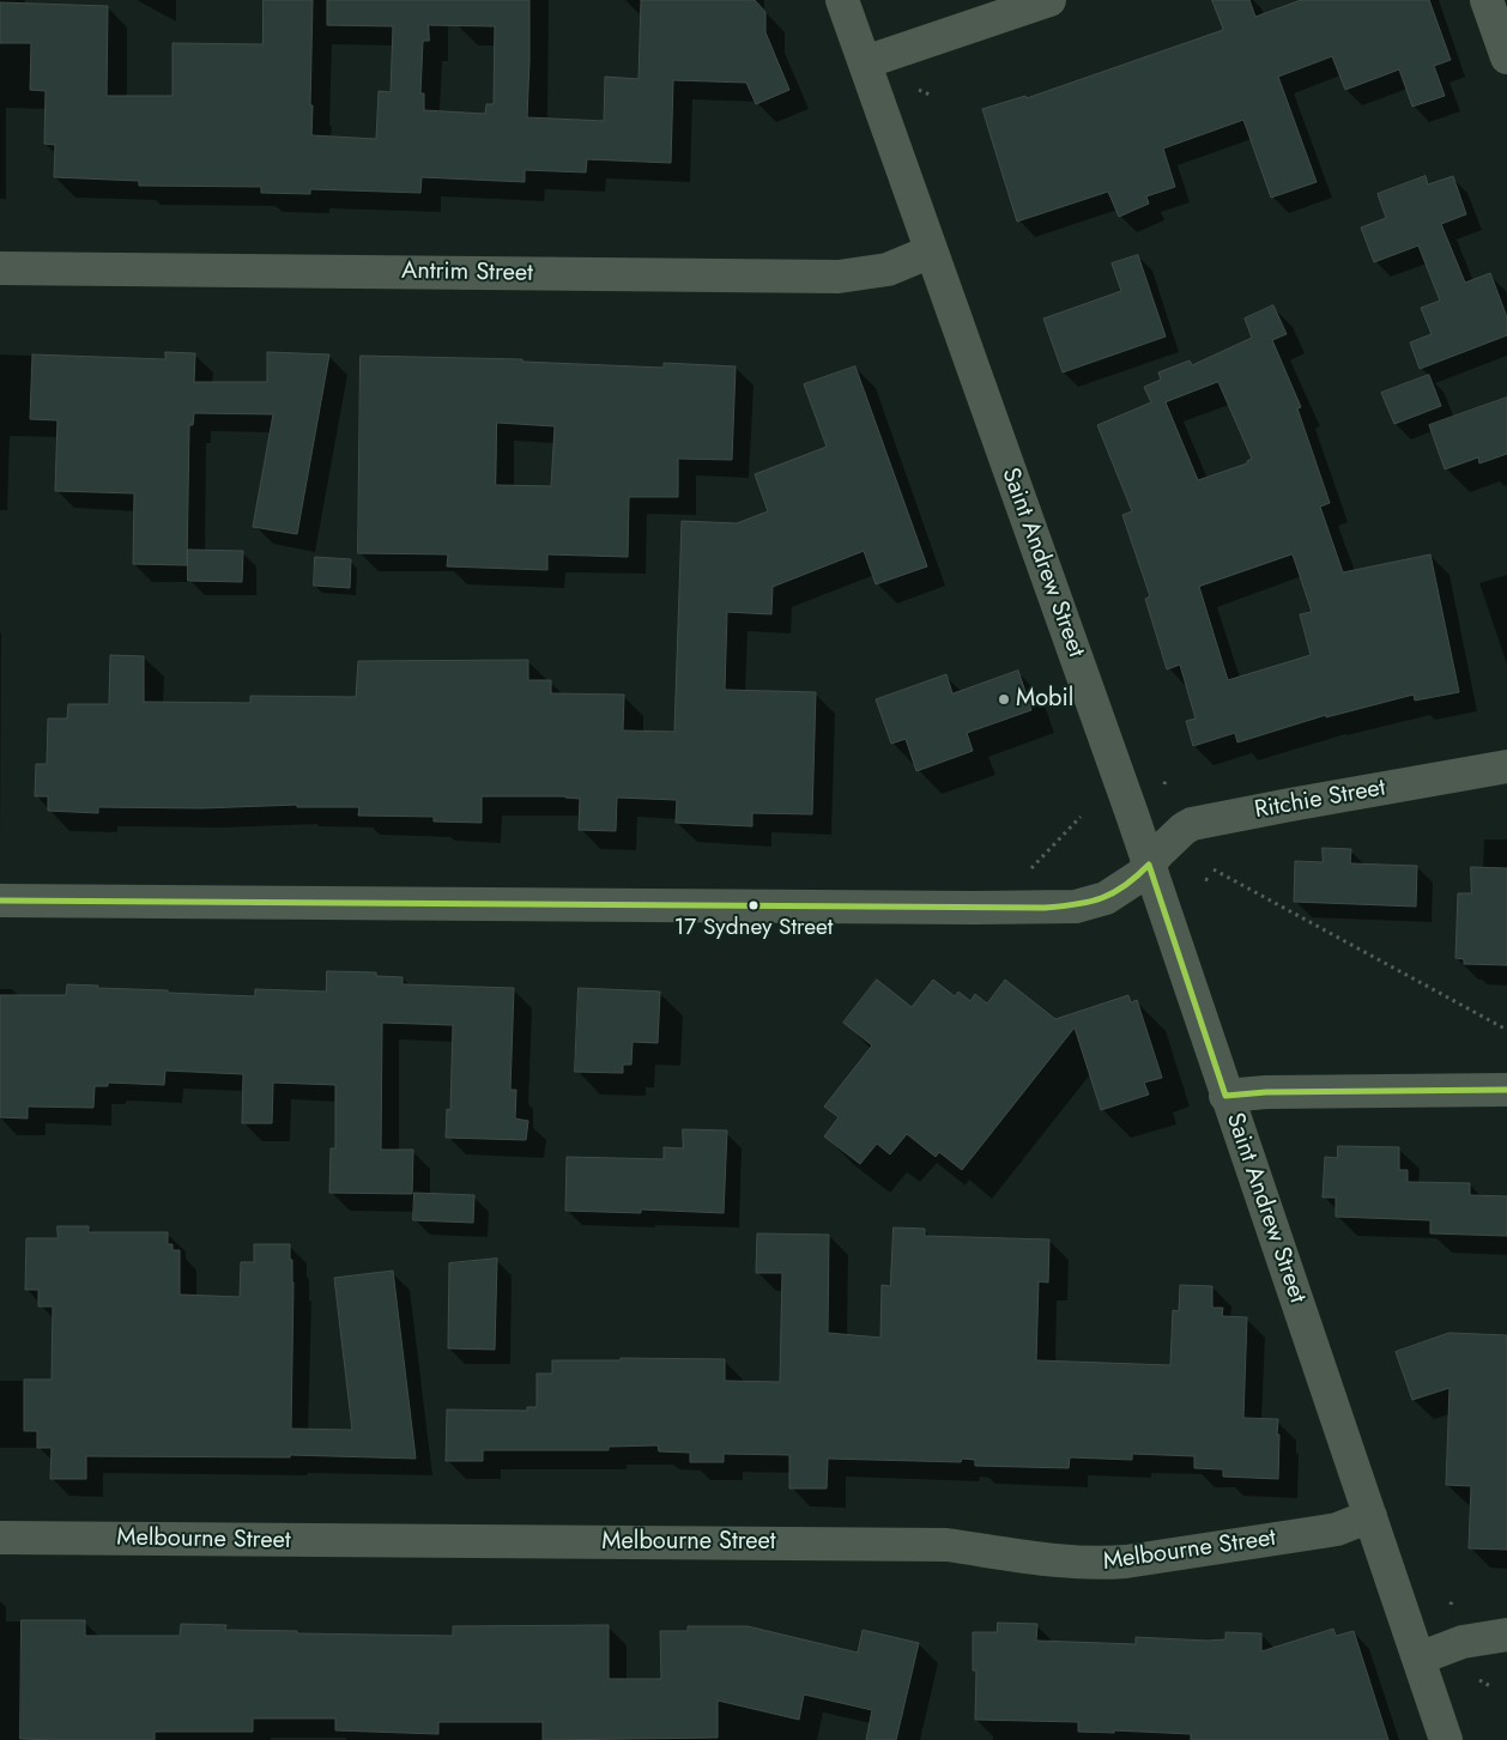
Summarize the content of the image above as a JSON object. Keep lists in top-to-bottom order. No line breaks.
{"streets":{"street":["Antrim Street","Saint Andrew Street","Ritchie Street","Melbourne Street"]},"crossings":[["Antrim Street","Saint Andrew Street"],["Saint Andrew Street","Ritchie Street"],["Saint Andrew Street","Melbourne Street"]],"places":["Mobil","17 Sydney Street"]}
